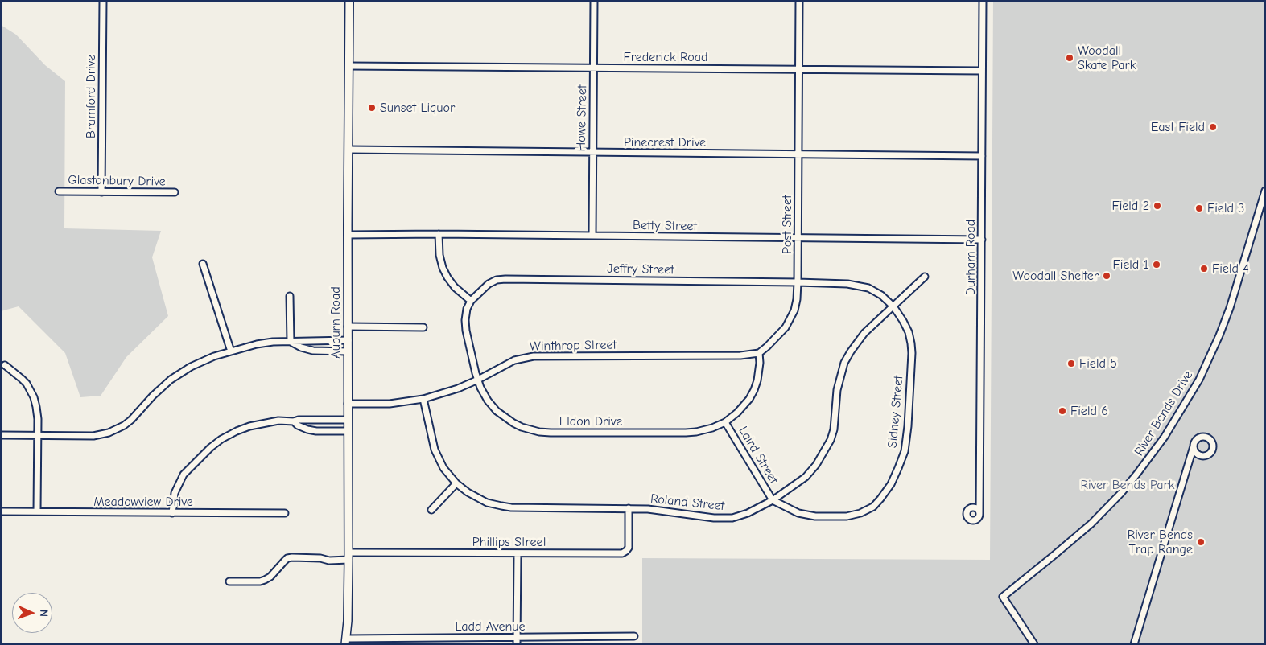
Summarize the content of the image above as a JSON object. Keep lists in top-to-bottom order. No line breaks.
{"streets":{"main road":["Auburn Road"],"street":["Frederick Road","Bramford Drive","Howe Street","Pinecrest Drive","Glastonbury Drive","Post Street","Betty Street","Durham Road","Jeffry Street","Winthrop Street","Sidney Street","River Bends Drive","Eldon Drive","Laird Street","Meadowview Drive","Roland Street","Phillips Street","Ladd Avenue"]},"crossings":[["Frederick Road","Howe Street"],["Frederick Road","Post Street"],["Frederick Road","Durham Road"],["Frederick Road","Auburn Road"],["Bramford Drive","Glastonbury Drive"],["Howe Street","Pinecrest Drive"],["Howe Street","Betty Street"],["Pinecrest Drive","Post Street"],["Pinecrest Drive","Durham Road"],["Pinecrest Drive","Auburn Road"],["Post Street","Betty Street"],["Post Street","Jeffry Street"],["Post Street","Winthrop Street"],["Betty Street","Durham Road"],["Betty Street","Auburn Road"],["Jeffry Street","Sidney Street"],["Jeffry Street","Roland Street"],["Auburn Road","Winthrop Street"],["Auburn Road","Phillips Street"],["Auburn Road","Ladd Avenue"],["Winthrop Street","Eldon Drive"],["Winthrop Street","Roland Street"],["Sidney Street","Laird Street"],["Sidney Street","Roland Street"],["Eldon Drive","Laird Street"],["Laird Street","Roland Street"],["Roland Street","Phillips Street"]],"parks":["River Bends Park"],"places":["Woodall Skate Park","Sunset Liquor","East Field","Field 2","Field 3","Field 1","Field 4","Woodall Shelter","Field 5","Field 6","River Bends Trap Range"],"north":"right"}
